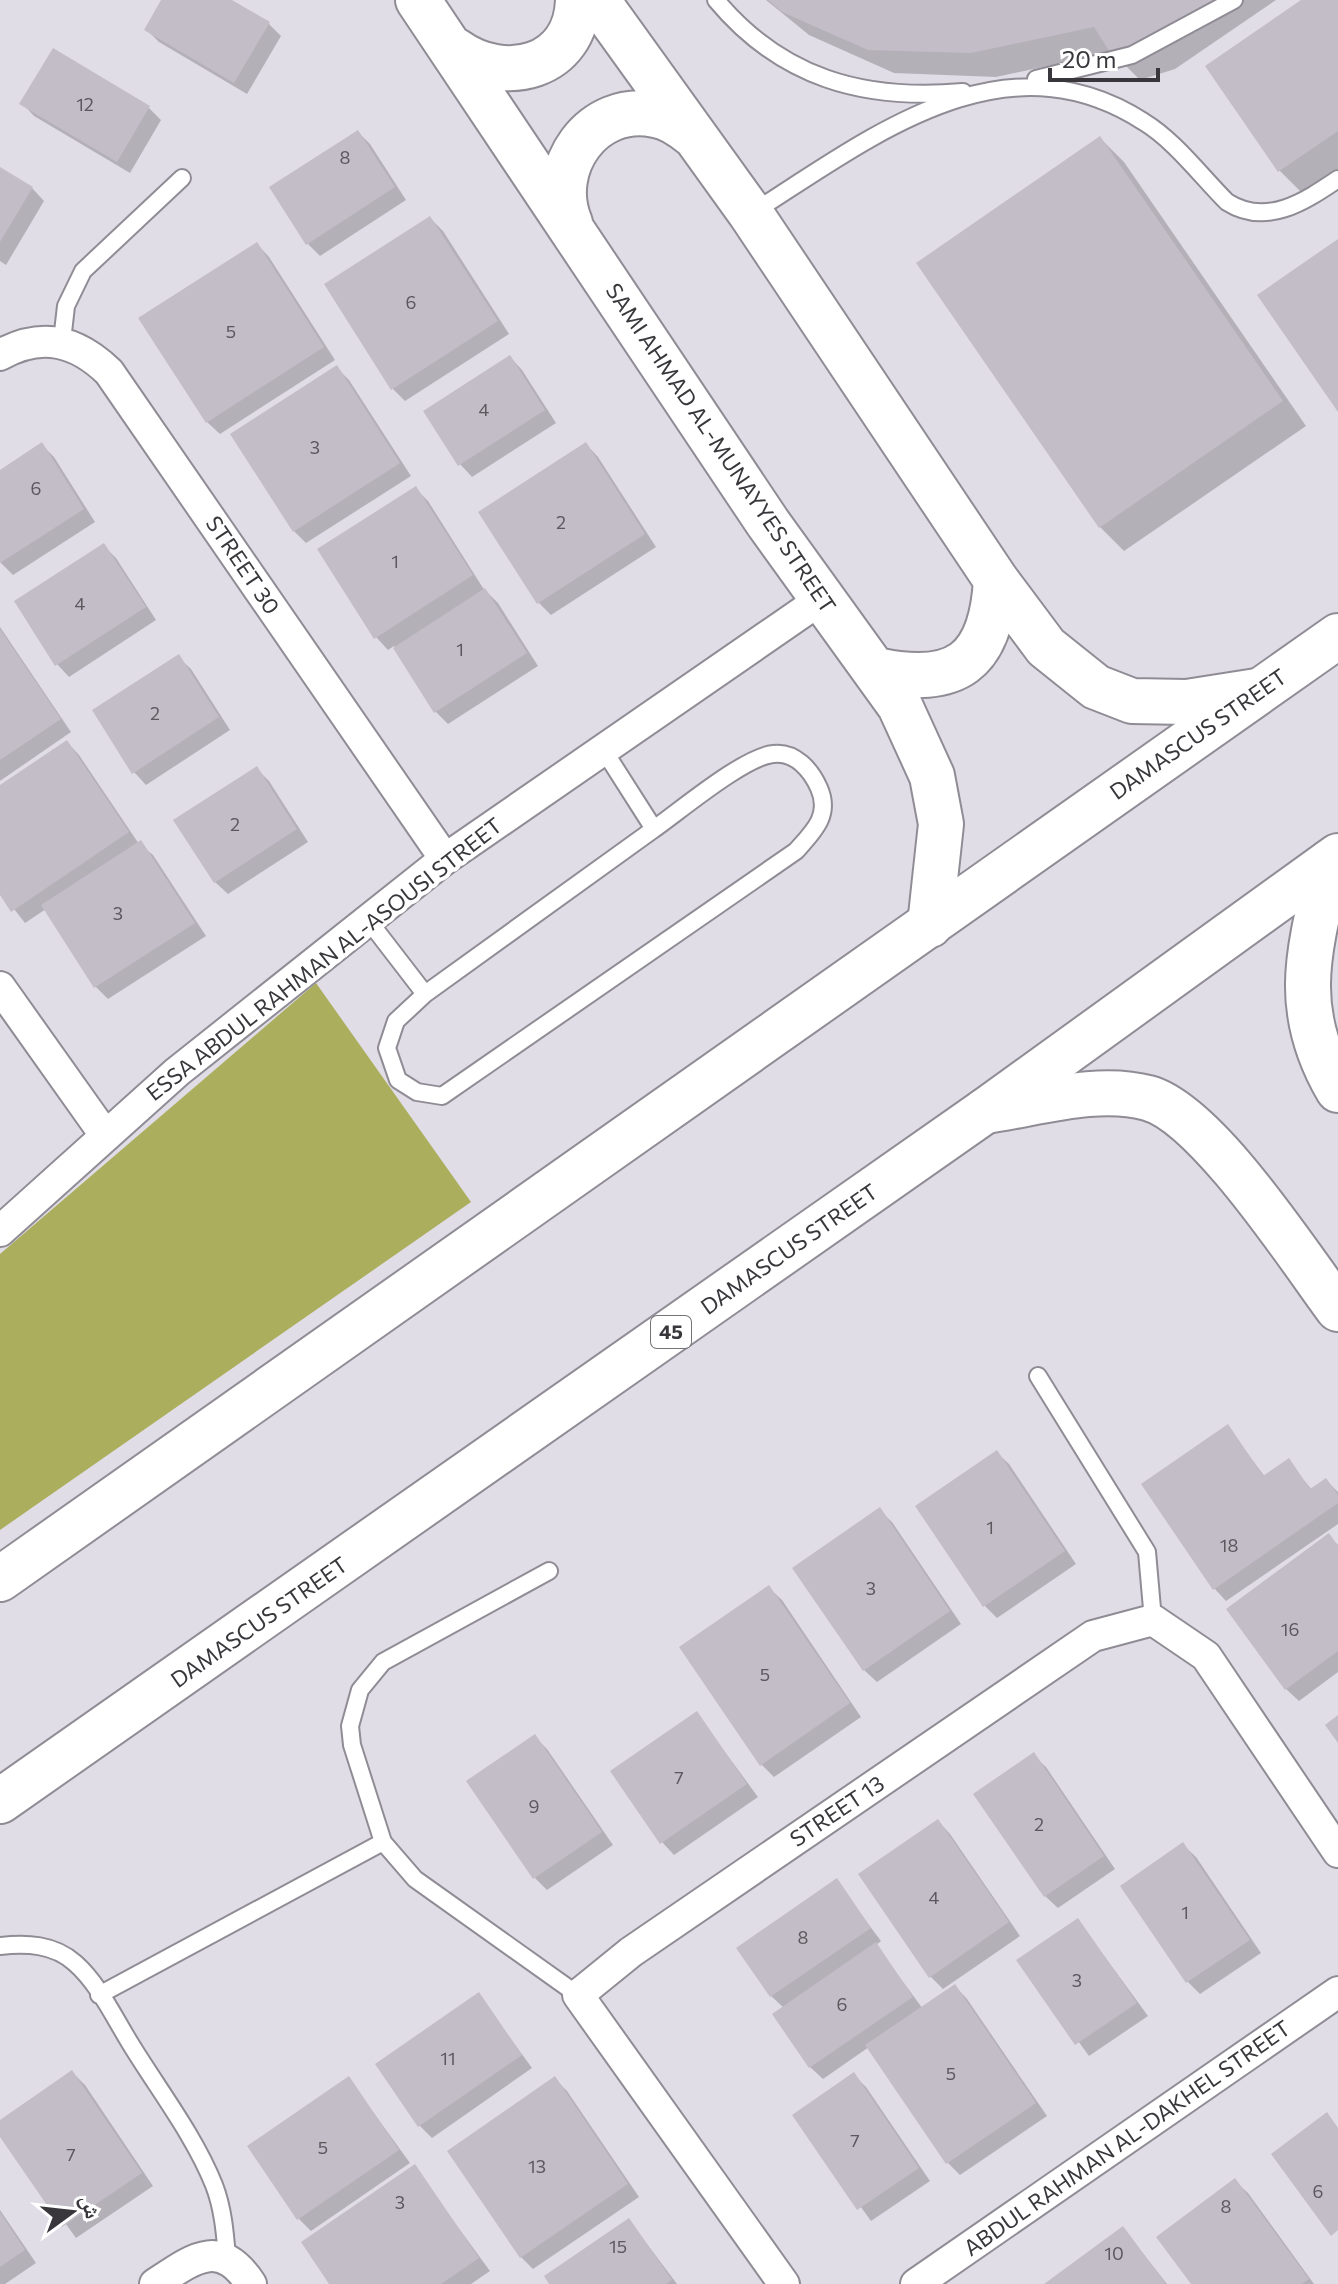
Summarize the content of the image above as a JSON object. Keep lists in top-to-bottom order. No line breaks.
{"streets":{"main road":["SAMI AHMAD AL-MUNAYYES STREET","DAMASCUS STREET","45"],"street":["STREET 30","ESSA ABDUL RAHMAN AL-ASOUSI STREET","STREET 13","ABDUL RAHMAN AL-DAKHEL STREET"]},"crossings":[["SAMI AHMAD AL-MUNAYYES STREET","DAMASCUS STREET"],["SAMI AHMAD AL-MUNAYYES STREET","ESSA ABDUL RAHMAN AL-ASOUSI STREET"],["STREET 30","ESSA ABDUL RAHMAN AL-ASOUSI STREET"]],"house_numbers":["12","8","6","5","4","3","6","2","1","4","1","2","2","3","1","18","3","16","5","7","9","2","4","1","8","3","6","11","5","7","5","7","13","6","3","8","15","10"],"scale_bar":"20 m","north":"right"}
